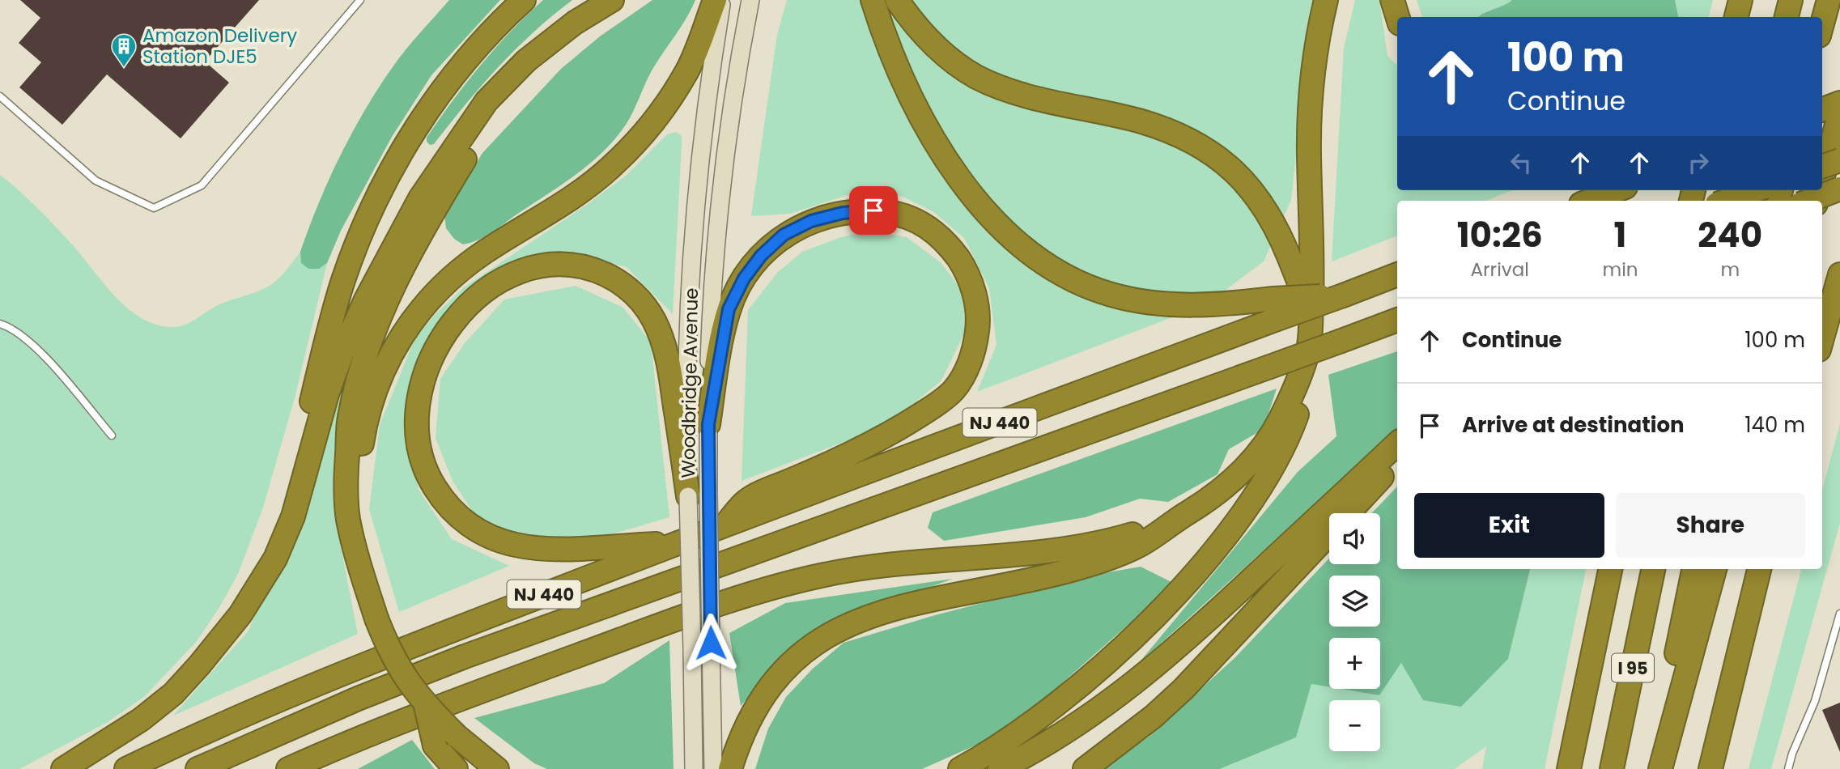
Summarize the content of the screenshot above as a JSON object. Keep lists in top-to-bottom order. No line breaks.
{"streets":{"highway":["NJ 440","I 95"],"main road":["Woodbridge Avenue"]},"places":{"building":["Amazon Delivery Station DJE5"]},"page":{"turn":["100 m","Continue"],"eta":["10:26","Arrival","1","min","240","m"],"list":[{"name":"Continue","value":"100 m"},{"name":"Arrive at destination","value":"140 m"}],"buttons":["Exit","Share"],"map_buttons":["+","−"]}}
